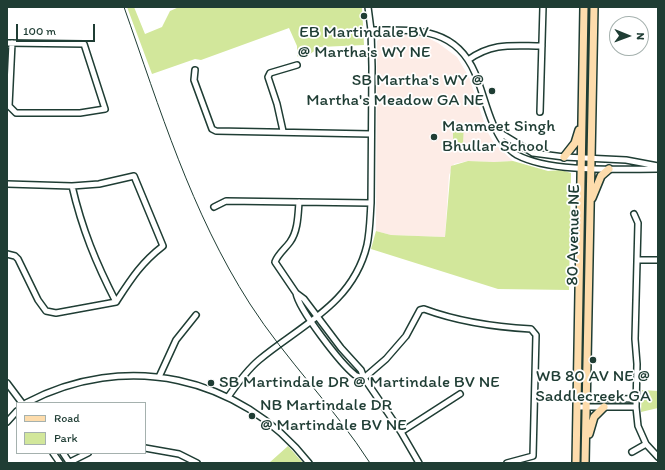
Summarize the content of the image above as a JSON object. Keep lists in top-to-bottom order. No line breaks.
{"streets":{"main road":["80 Avenue NE"]},"places":["EB Martindale BV @ Martha's WY NE","SB Martha's WY @ Martha's Meadow GA NE","Manmeet Singh Bhullar School","WB 80 AV NE @ Saddlecreek GA","SB Martindale DR @ Martindale BV NE","NB Martindale DR @ Martindale BV NE"],"legend":["Road","Park"],"scale_bar":"100 m","north":"right"}
